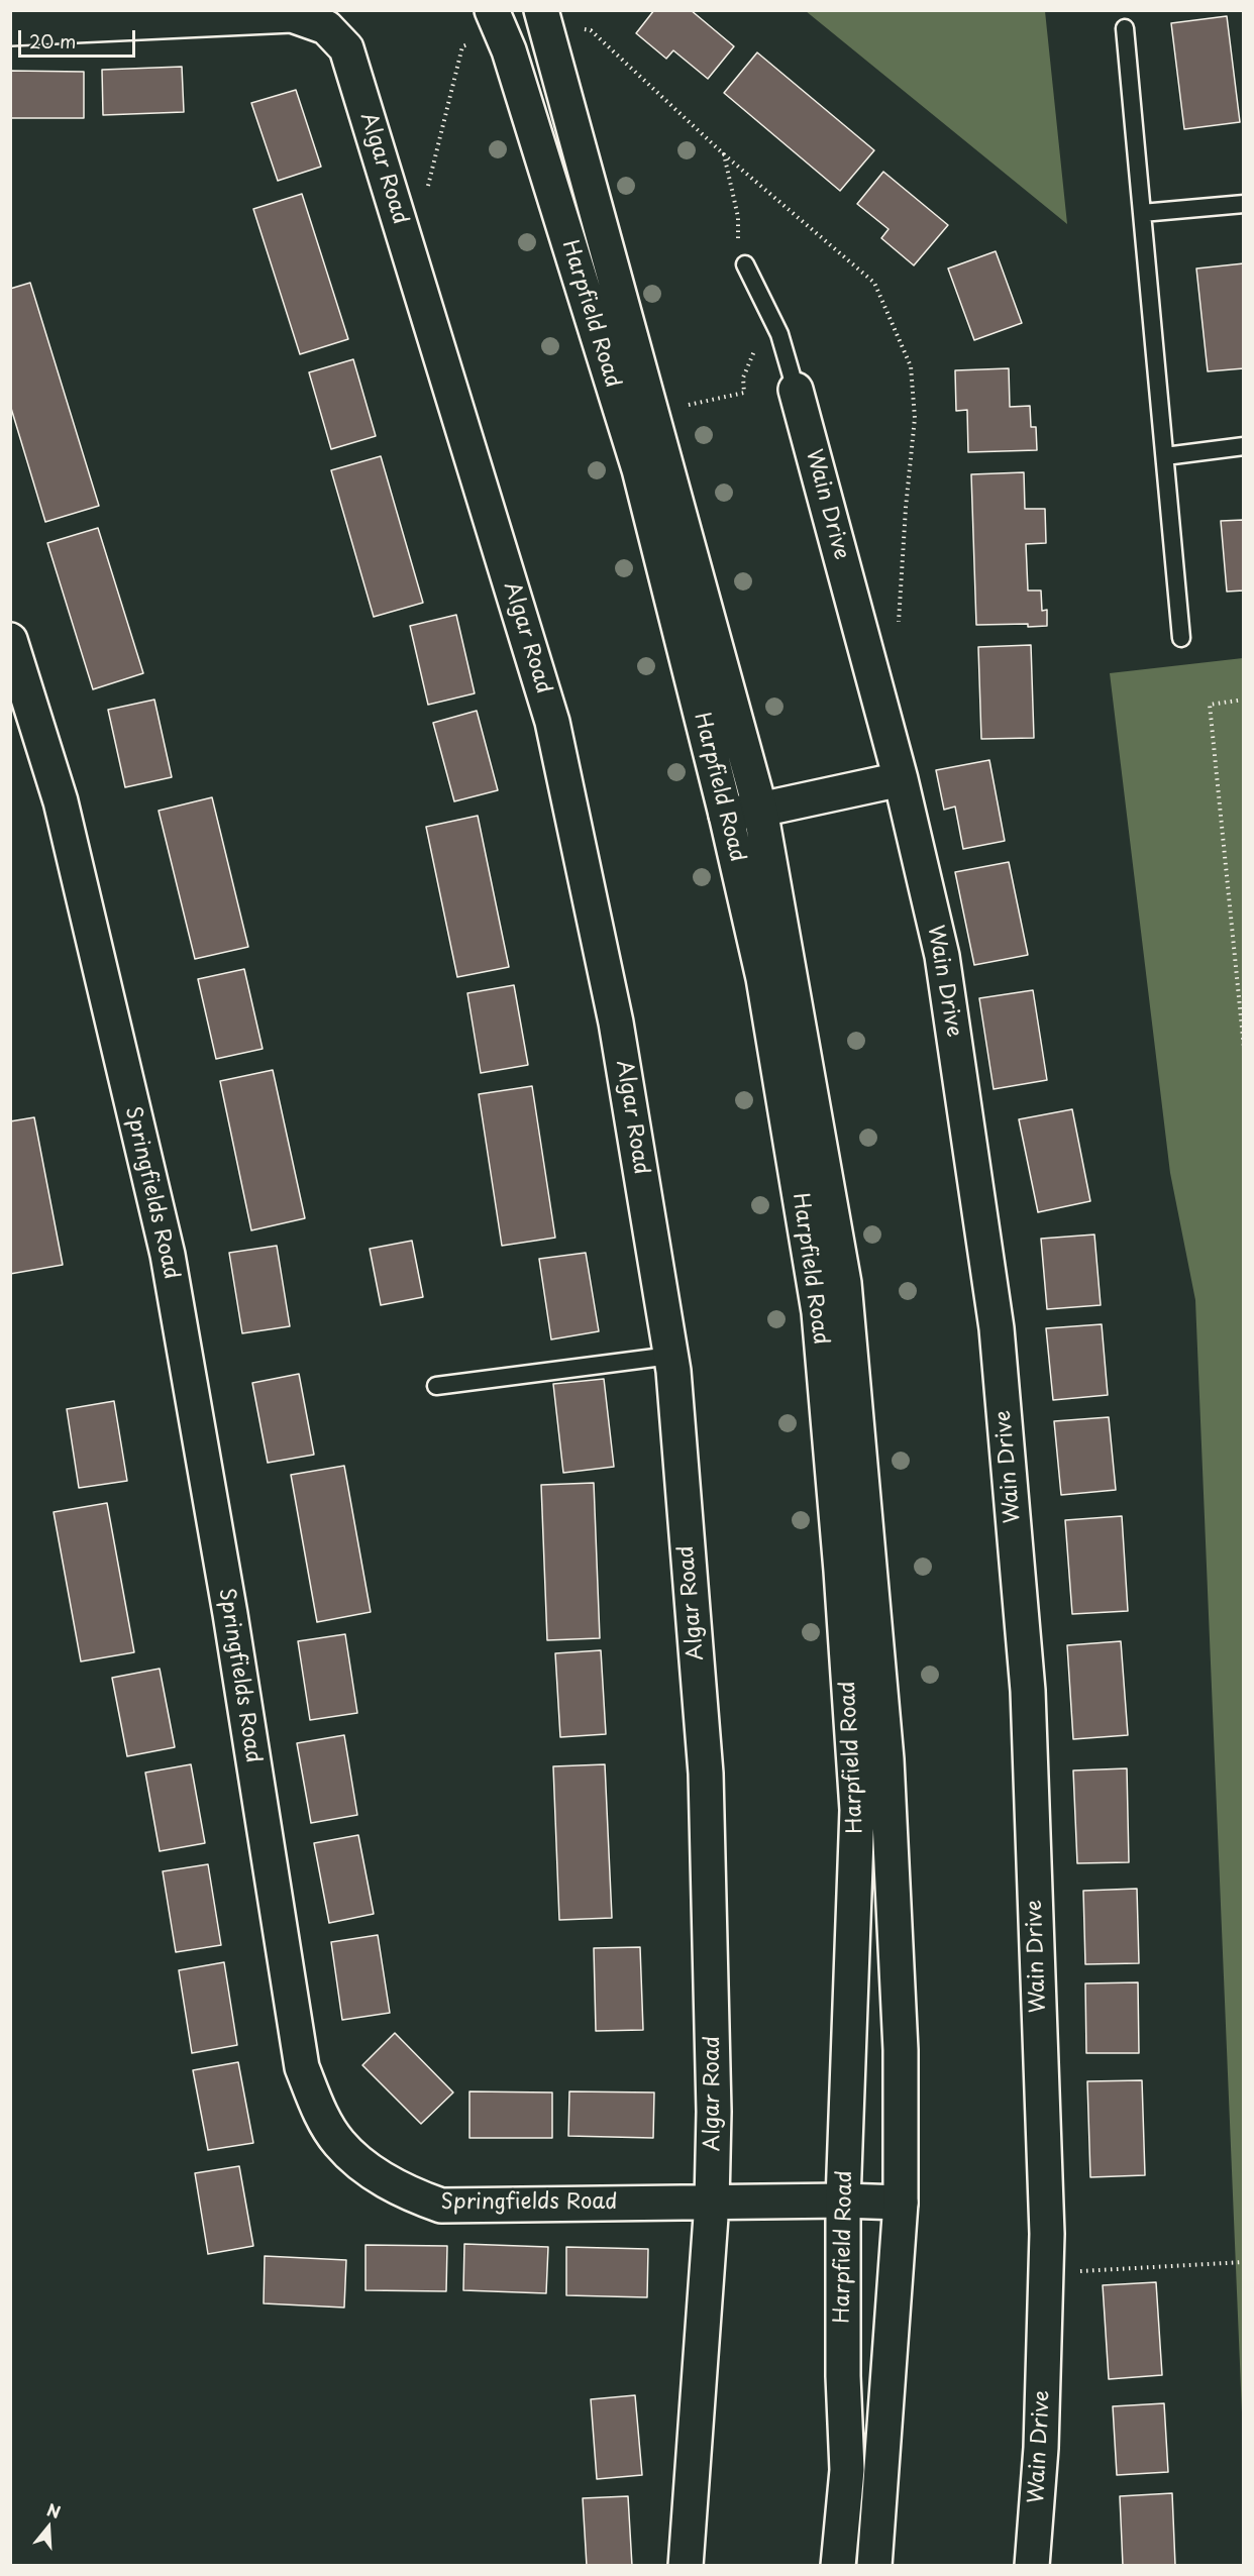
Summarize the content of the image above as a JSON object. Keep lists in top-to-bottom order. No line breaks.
{"streets":{"street":["Algar Road","Harpfield Road","Wain Drive","Springfields Road"]},"crossings":[["Algar Road","Springfields Road"],["Harpfield Road","Springfields Road"]],"scale_bar":"20 m","north":"top"}
